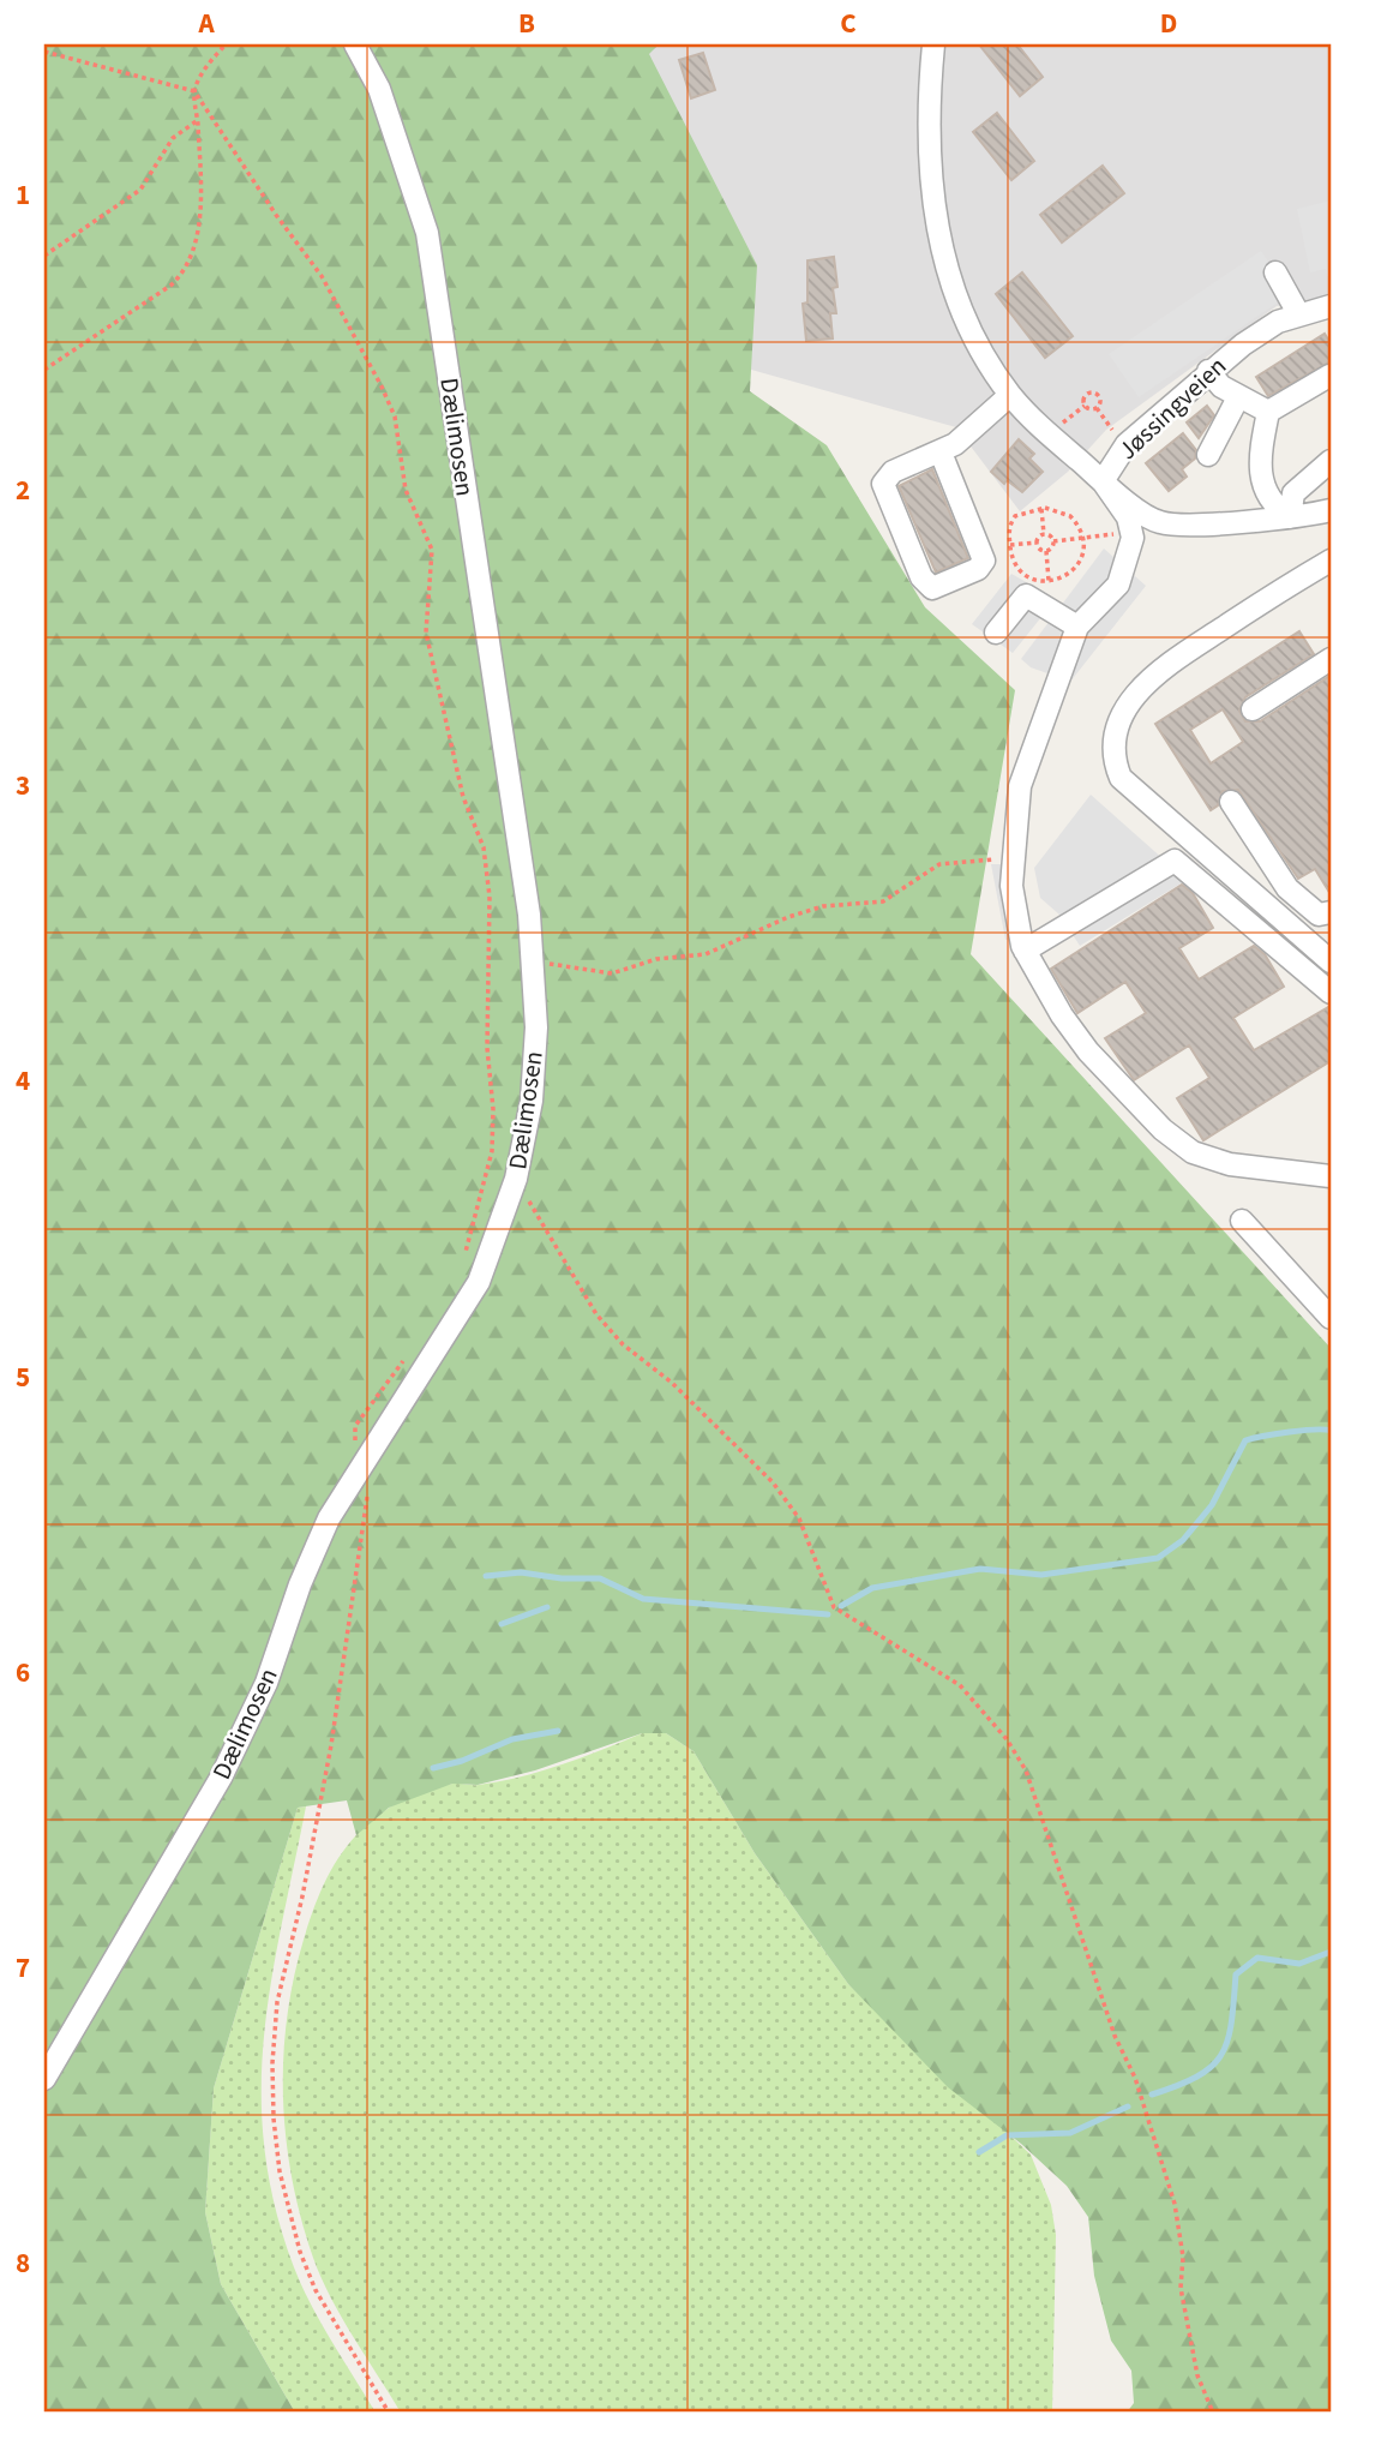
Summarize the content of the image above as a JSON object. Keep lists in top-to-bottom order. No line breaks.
{"streets":{"street":["Jøssingveien","Dælimosen"]},"grid":{"columns":["A","B","C","D"],"rows":["1","2","3","4","5","6","7","8"]}}
